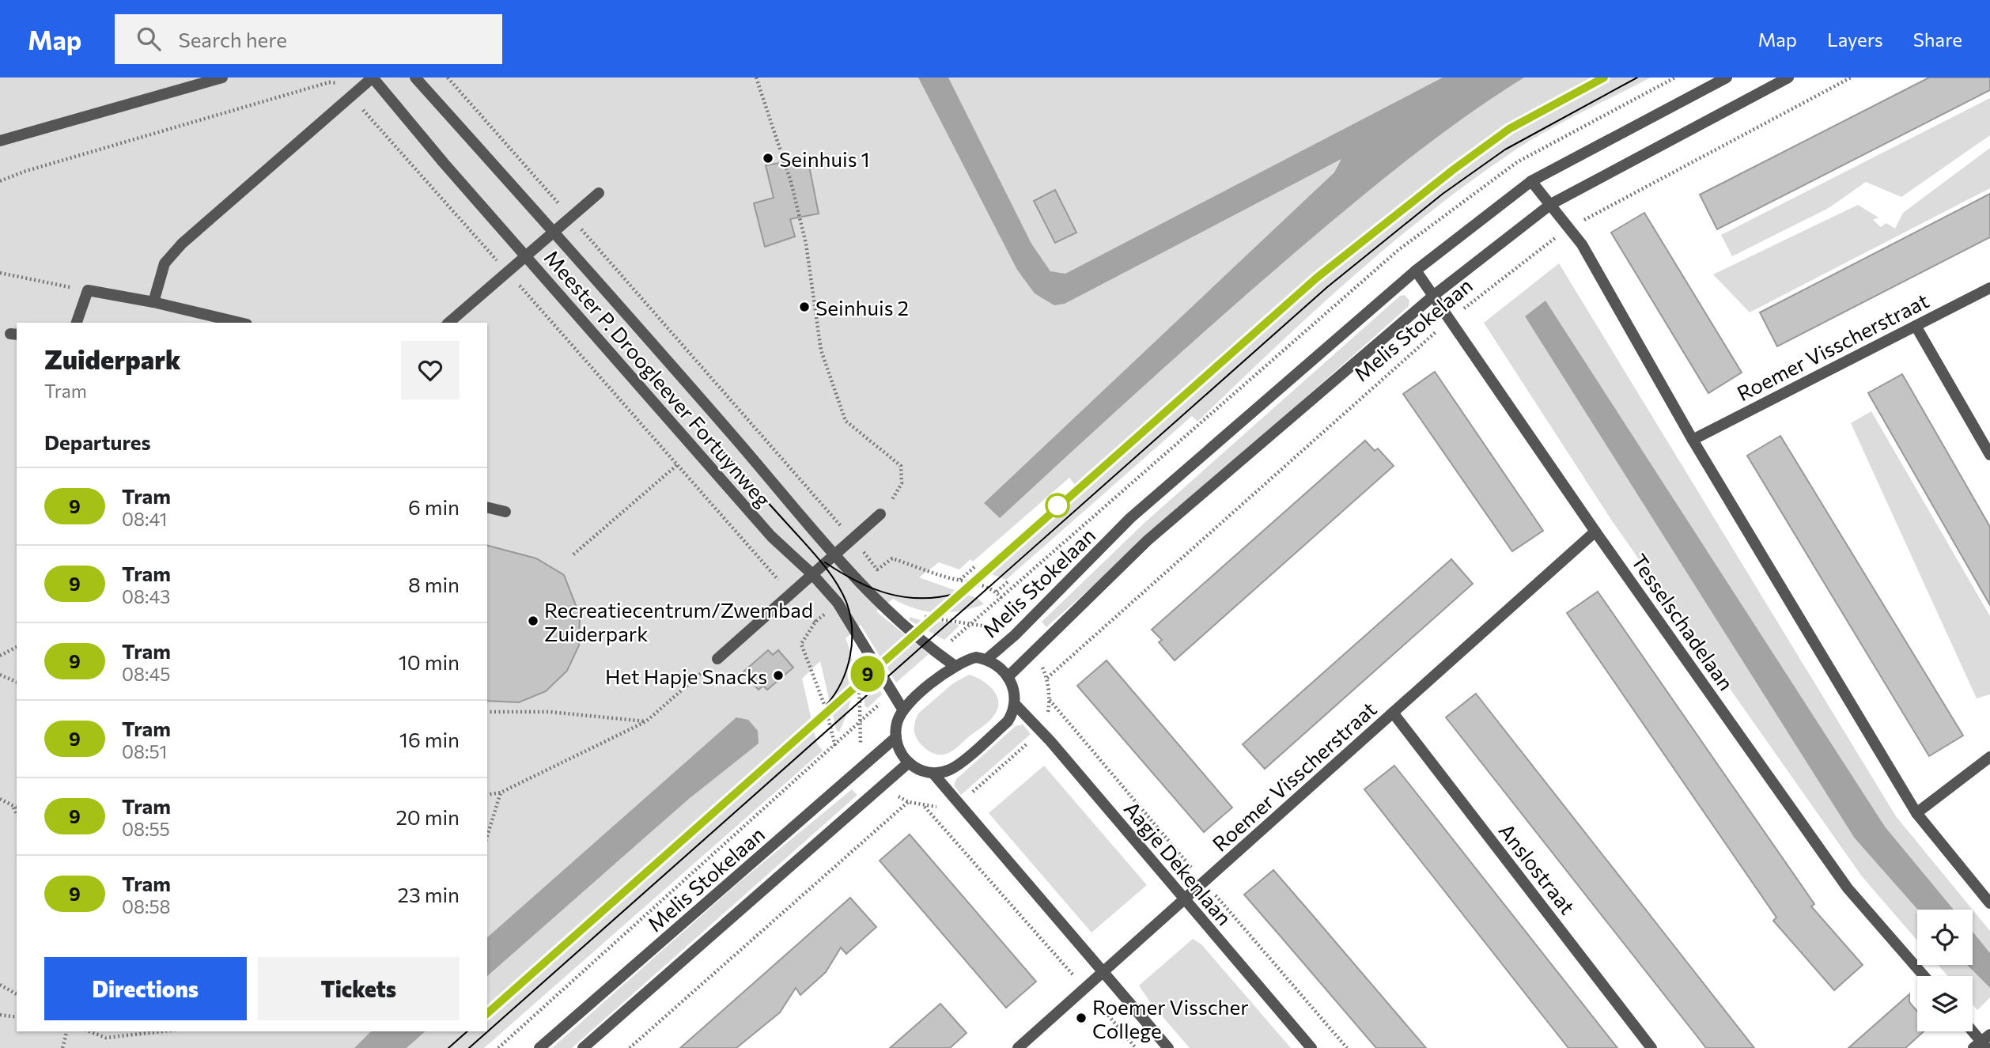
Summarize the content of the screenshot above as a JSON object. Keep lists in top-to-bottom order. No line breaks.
{"streets":{"street":["Melis Stokelaan","Roemer Visscherstraat","Meester P. Droogleever Fortuynweg","Tesselschadelaan","Aagje Dekenlaan","Anslostraat"]},"crossings":[["Melis Stokelaan","Meester P. Droogleever Fortuynweg"],["Melis Stokelaan","Tesselschadelaan"],["Melis Stokelaan","Aagje Dekenlaan"],["Roemer Visscherstraat","Tesselschadelaan"],["Roemer Visscherstraat","Aagje Dekenlaan"],["Roemer Visscherstraat","Anslostraat"],["Meester P. Droogleever Fortuynweg","Aagje Dekenlaan"]],"places":["Seinhuis 1","Seinhuis 2","Recreatiecentrum/Zwembad Zuiderpark","Het Hapje Snacks","Roemer Visscher College"],"lines":["tram line 9"],"page":{"header":"Map","search":"Search here","nav":["Map","Layers","Share"],"on_map":"9","heading":[["Zuiderpark","Tram"],"Departures"],"list":[{"mark":"9","name":"Tram","note":"08:41","value":"6 min"},{"mark":"9","name":"Tram","note":"08:43","value":"8 min"},{"mark":"9","name":"Tram","note":"08:45","value":"10 min"},{"mark":"9","name":"Tram","note":"08:51","value":"16 min"},{"mark":"9","name":"Tram","note":"08:55","value":"20 min"},{"mark":"9","name":"Tram","note":"08:58","value":"23 min"}],"buttons":["Directions","Tickets"]}}
